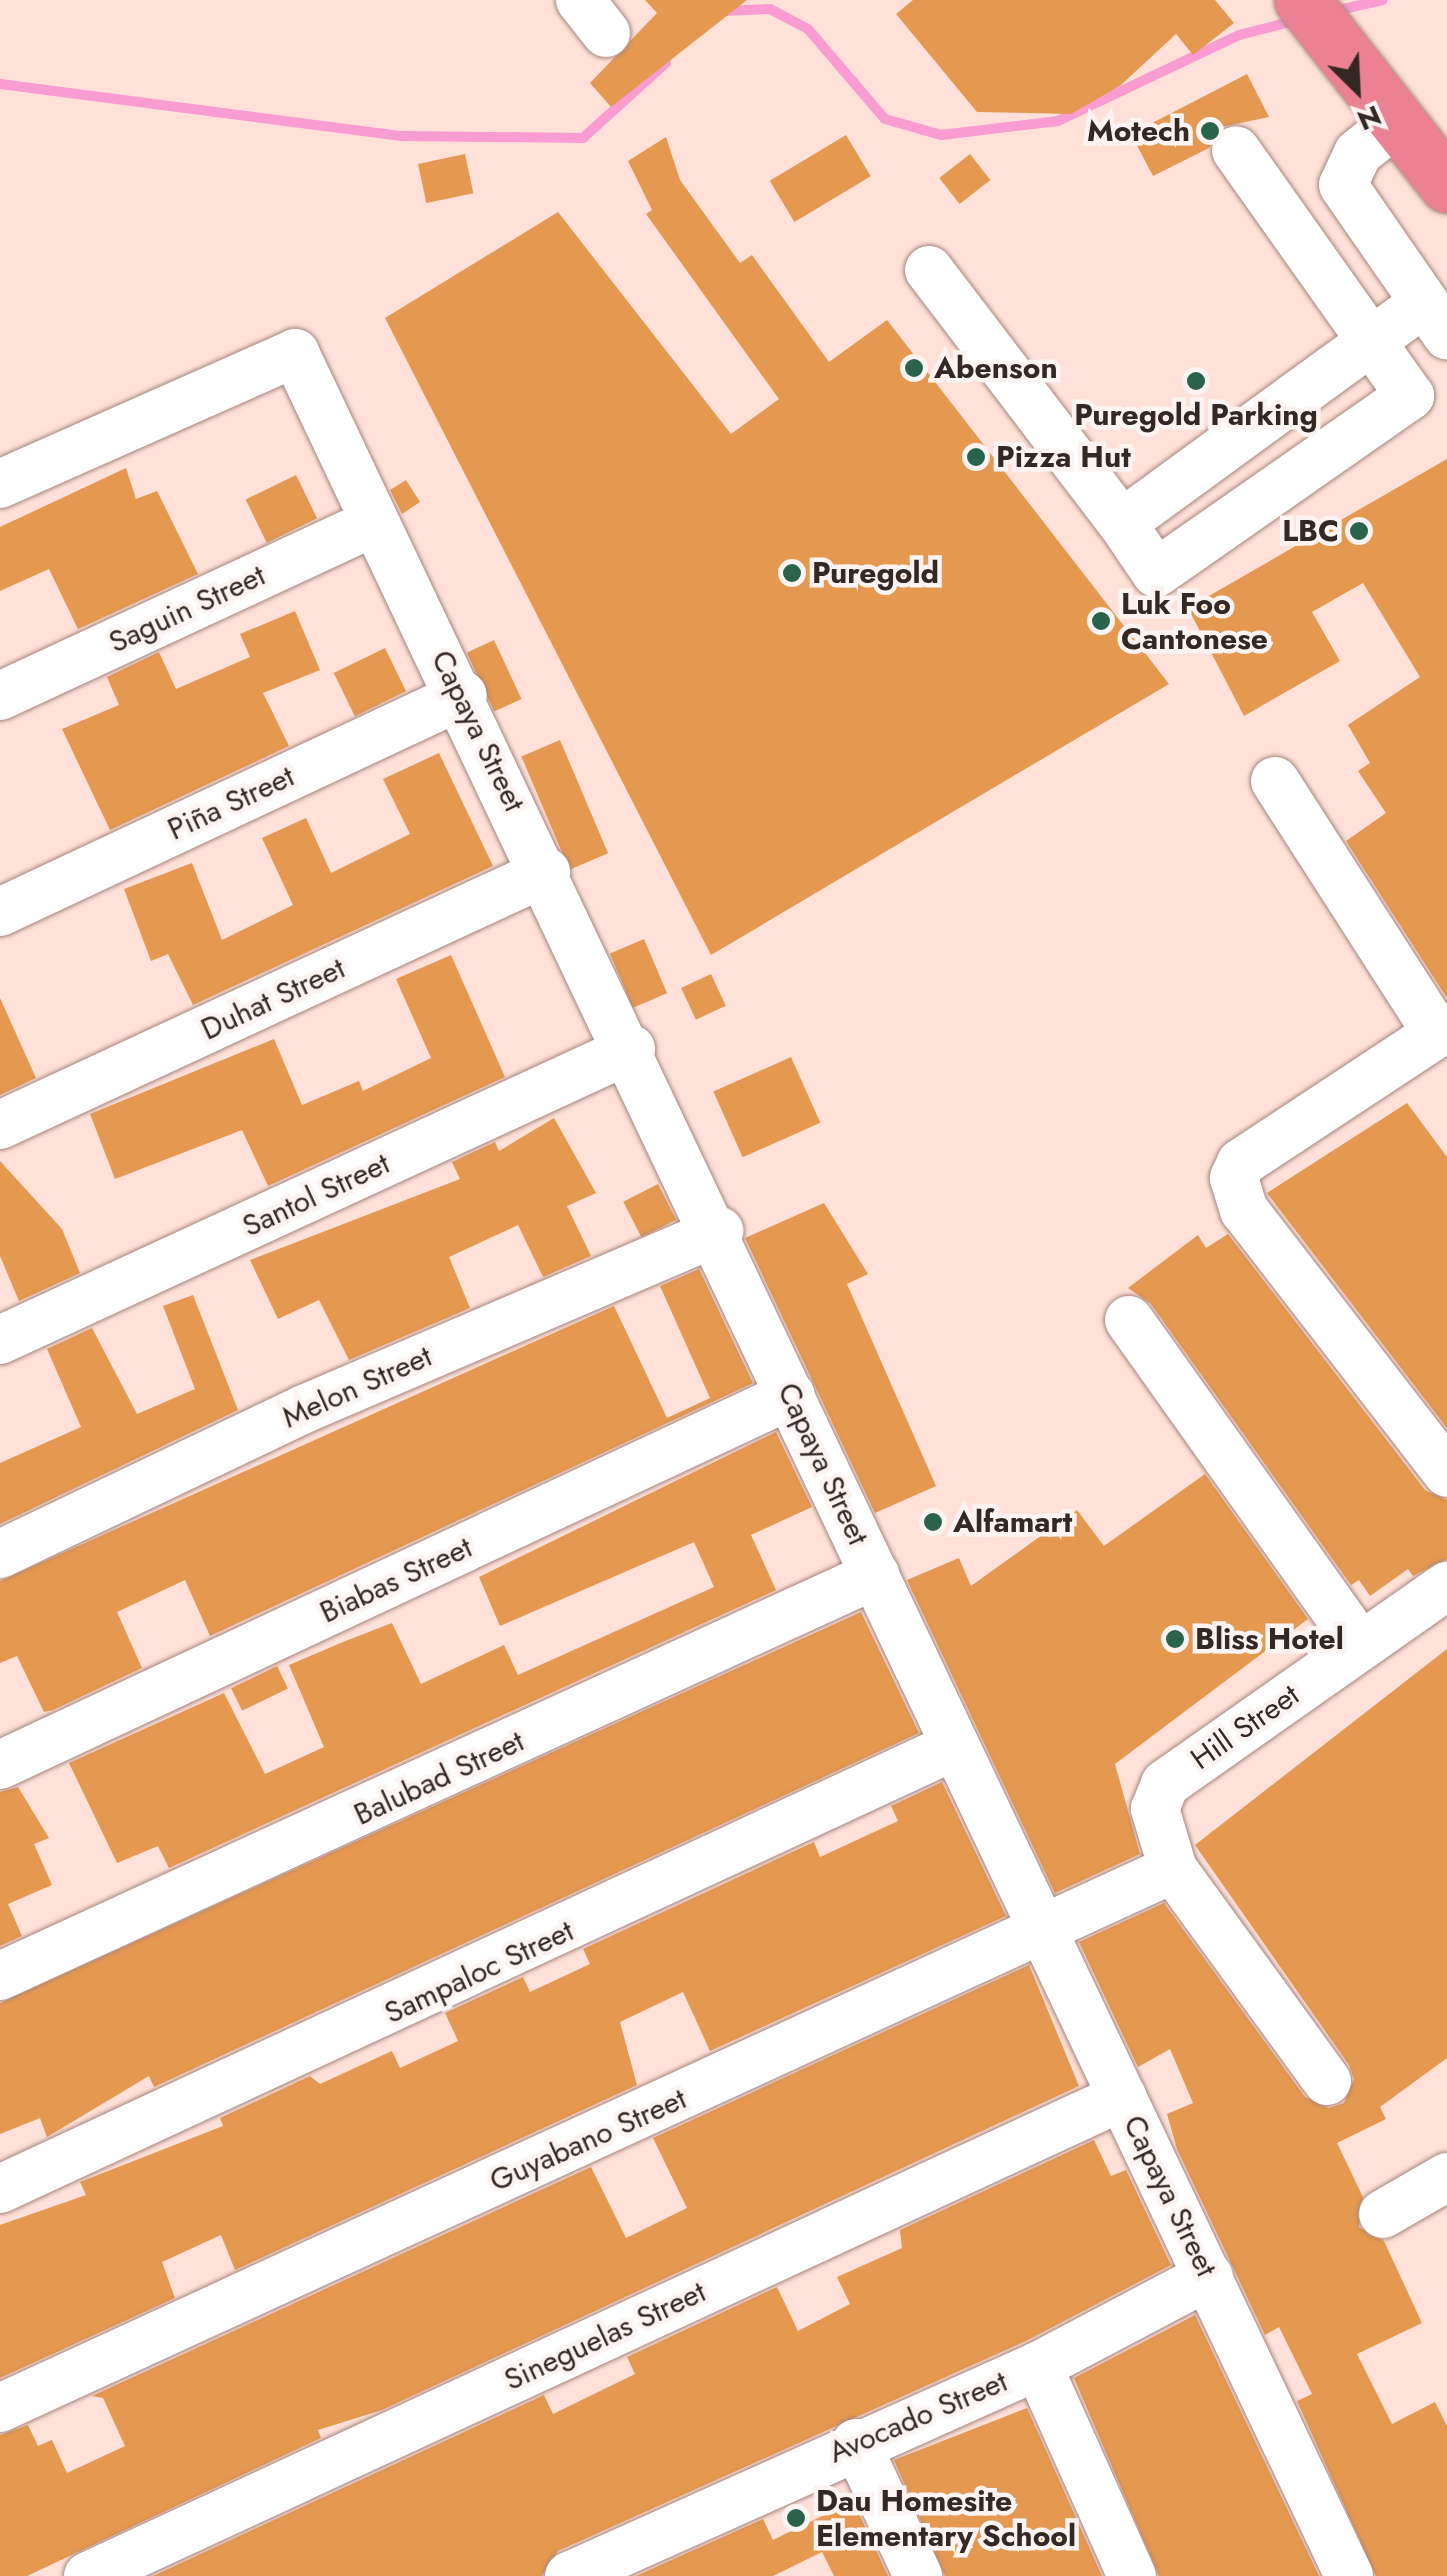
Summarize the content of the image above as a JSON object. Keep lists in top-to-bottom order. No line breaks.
{"streets":{"street":["Saguin Street","Capaya Street","Piña Street","Duhat Street","Santol Street","Melon Street","Biabas Street","Hill Street","Balubad Street","Sampaloc Street","Guyabano Street","Sineguelas Street","Avocado Street"]},"crossings":[["Saguin Street","Capaya Street"],["Capaya Street","Piña Street"],["Capaya Street","Duhat Street"],["Capaya Street","Santol Street"],["Capaya Street","Melon Street"],["Capaya Street","Biabas Street"],["Capaya Street","Balubad Street"],["Capaya Street","Sampaloc Street"],["Capaya Street","Guyabano Street"],["Capaya Street","Sineguelas Street"],["Capaya Street","Avocado Street"],["Hill Street","Guyabano Street"]],"places":["Motech","Abenson","Puregold Parking","Pizza Hut","LBC","Puregold","Luk Foo Cantonese","Alfamart","Bliss Hotel","Dau Homesite Elementary School"],"north":"bottom right"}
